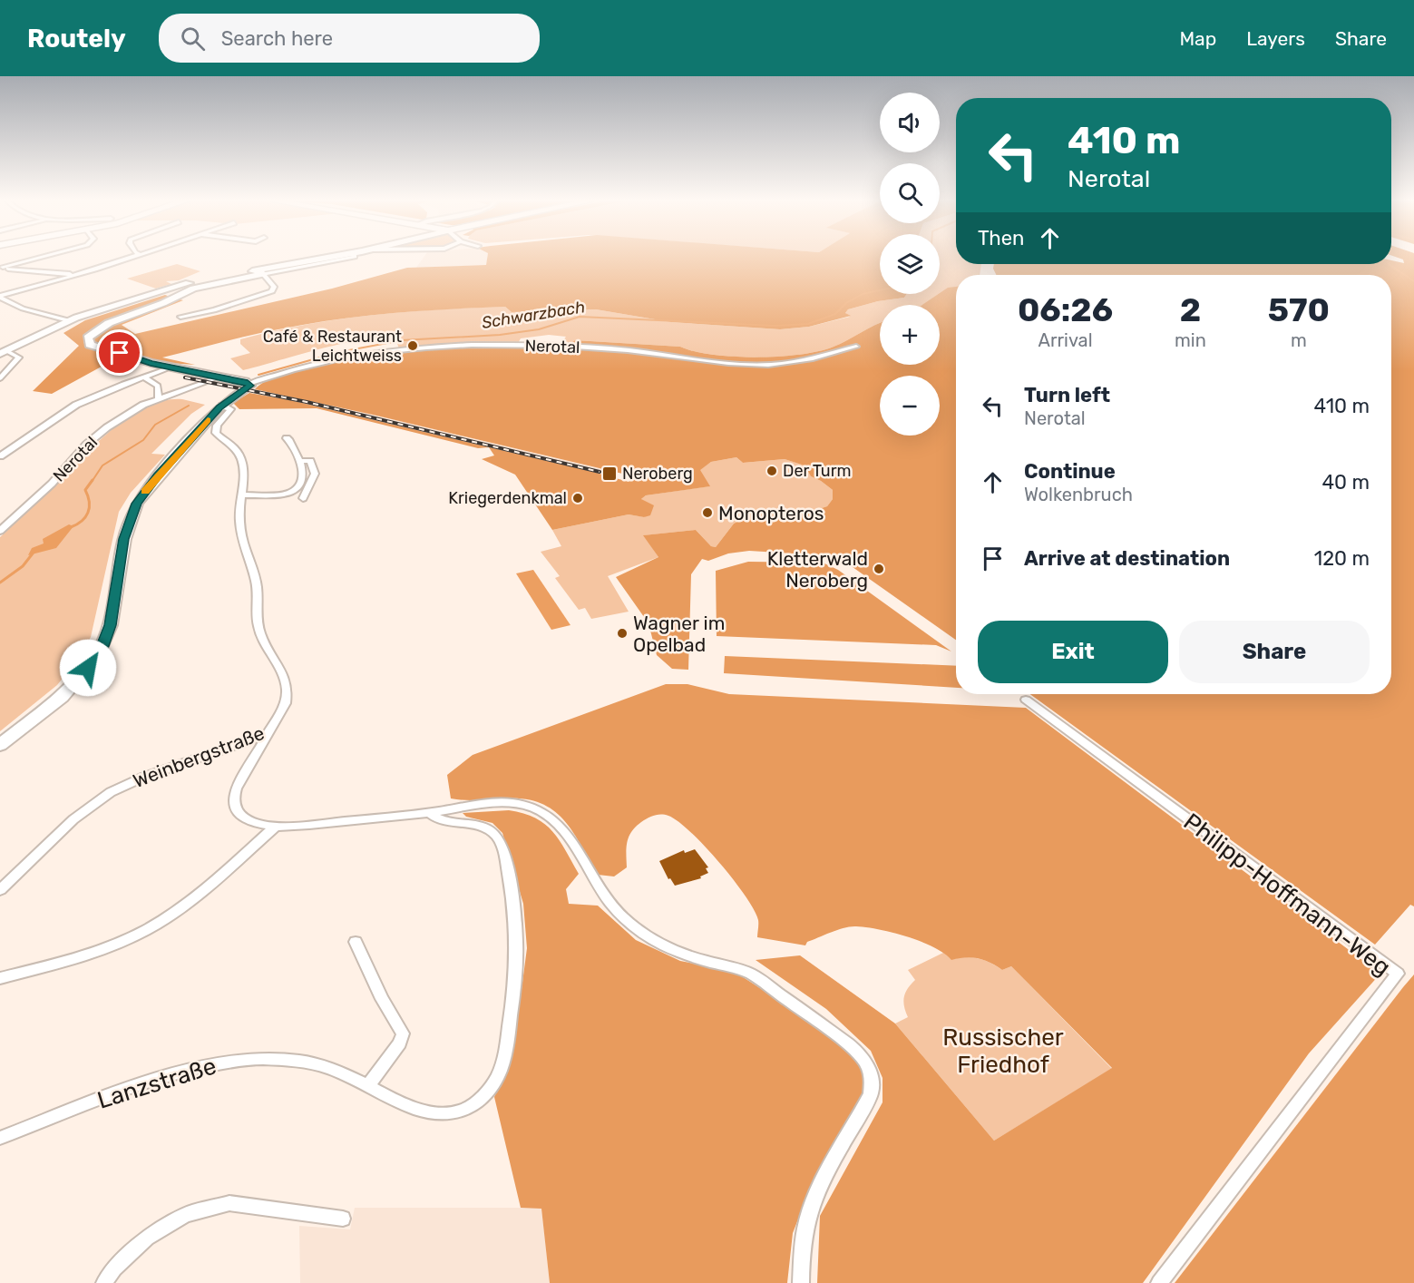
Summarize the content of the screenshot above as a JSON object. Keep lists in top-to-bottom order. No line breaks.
{"streets":{"street":["Nerotal","Weinbergstraße","Philipp-Hoffmann-Weg","Lanzstraße"]},"crossings":[["Nerotal","Weinbergstraße"]],"water":["Schwarzbach"],"parks":["Russischer Friedhof"],"places":{"other":["Café & Restaurant Leichtweiss","Der Turm","Kriegerdenkmal","Monopteros","Kletterwald Neroberg","Wagner im Opelbad"],"transit":["Neroberg"]},"page":{"header":"Routely","search":"Search here","nav":["Map","Layers","Share"],"map_buttons":["+","−"],"turn":["410 m","Nerotal"],"then":"Then","eta":["06:26","Arrival","2","min","570","m"],"list":[{"name":"Turn left","note":"Nerotal","value":"410 m"},{"name":"Continue","note":"Wolkenbruch","value":"40 m"},{"name":"Arrive at destination","value":"120 m"}],"buttons":["Exit","Share"]}}
